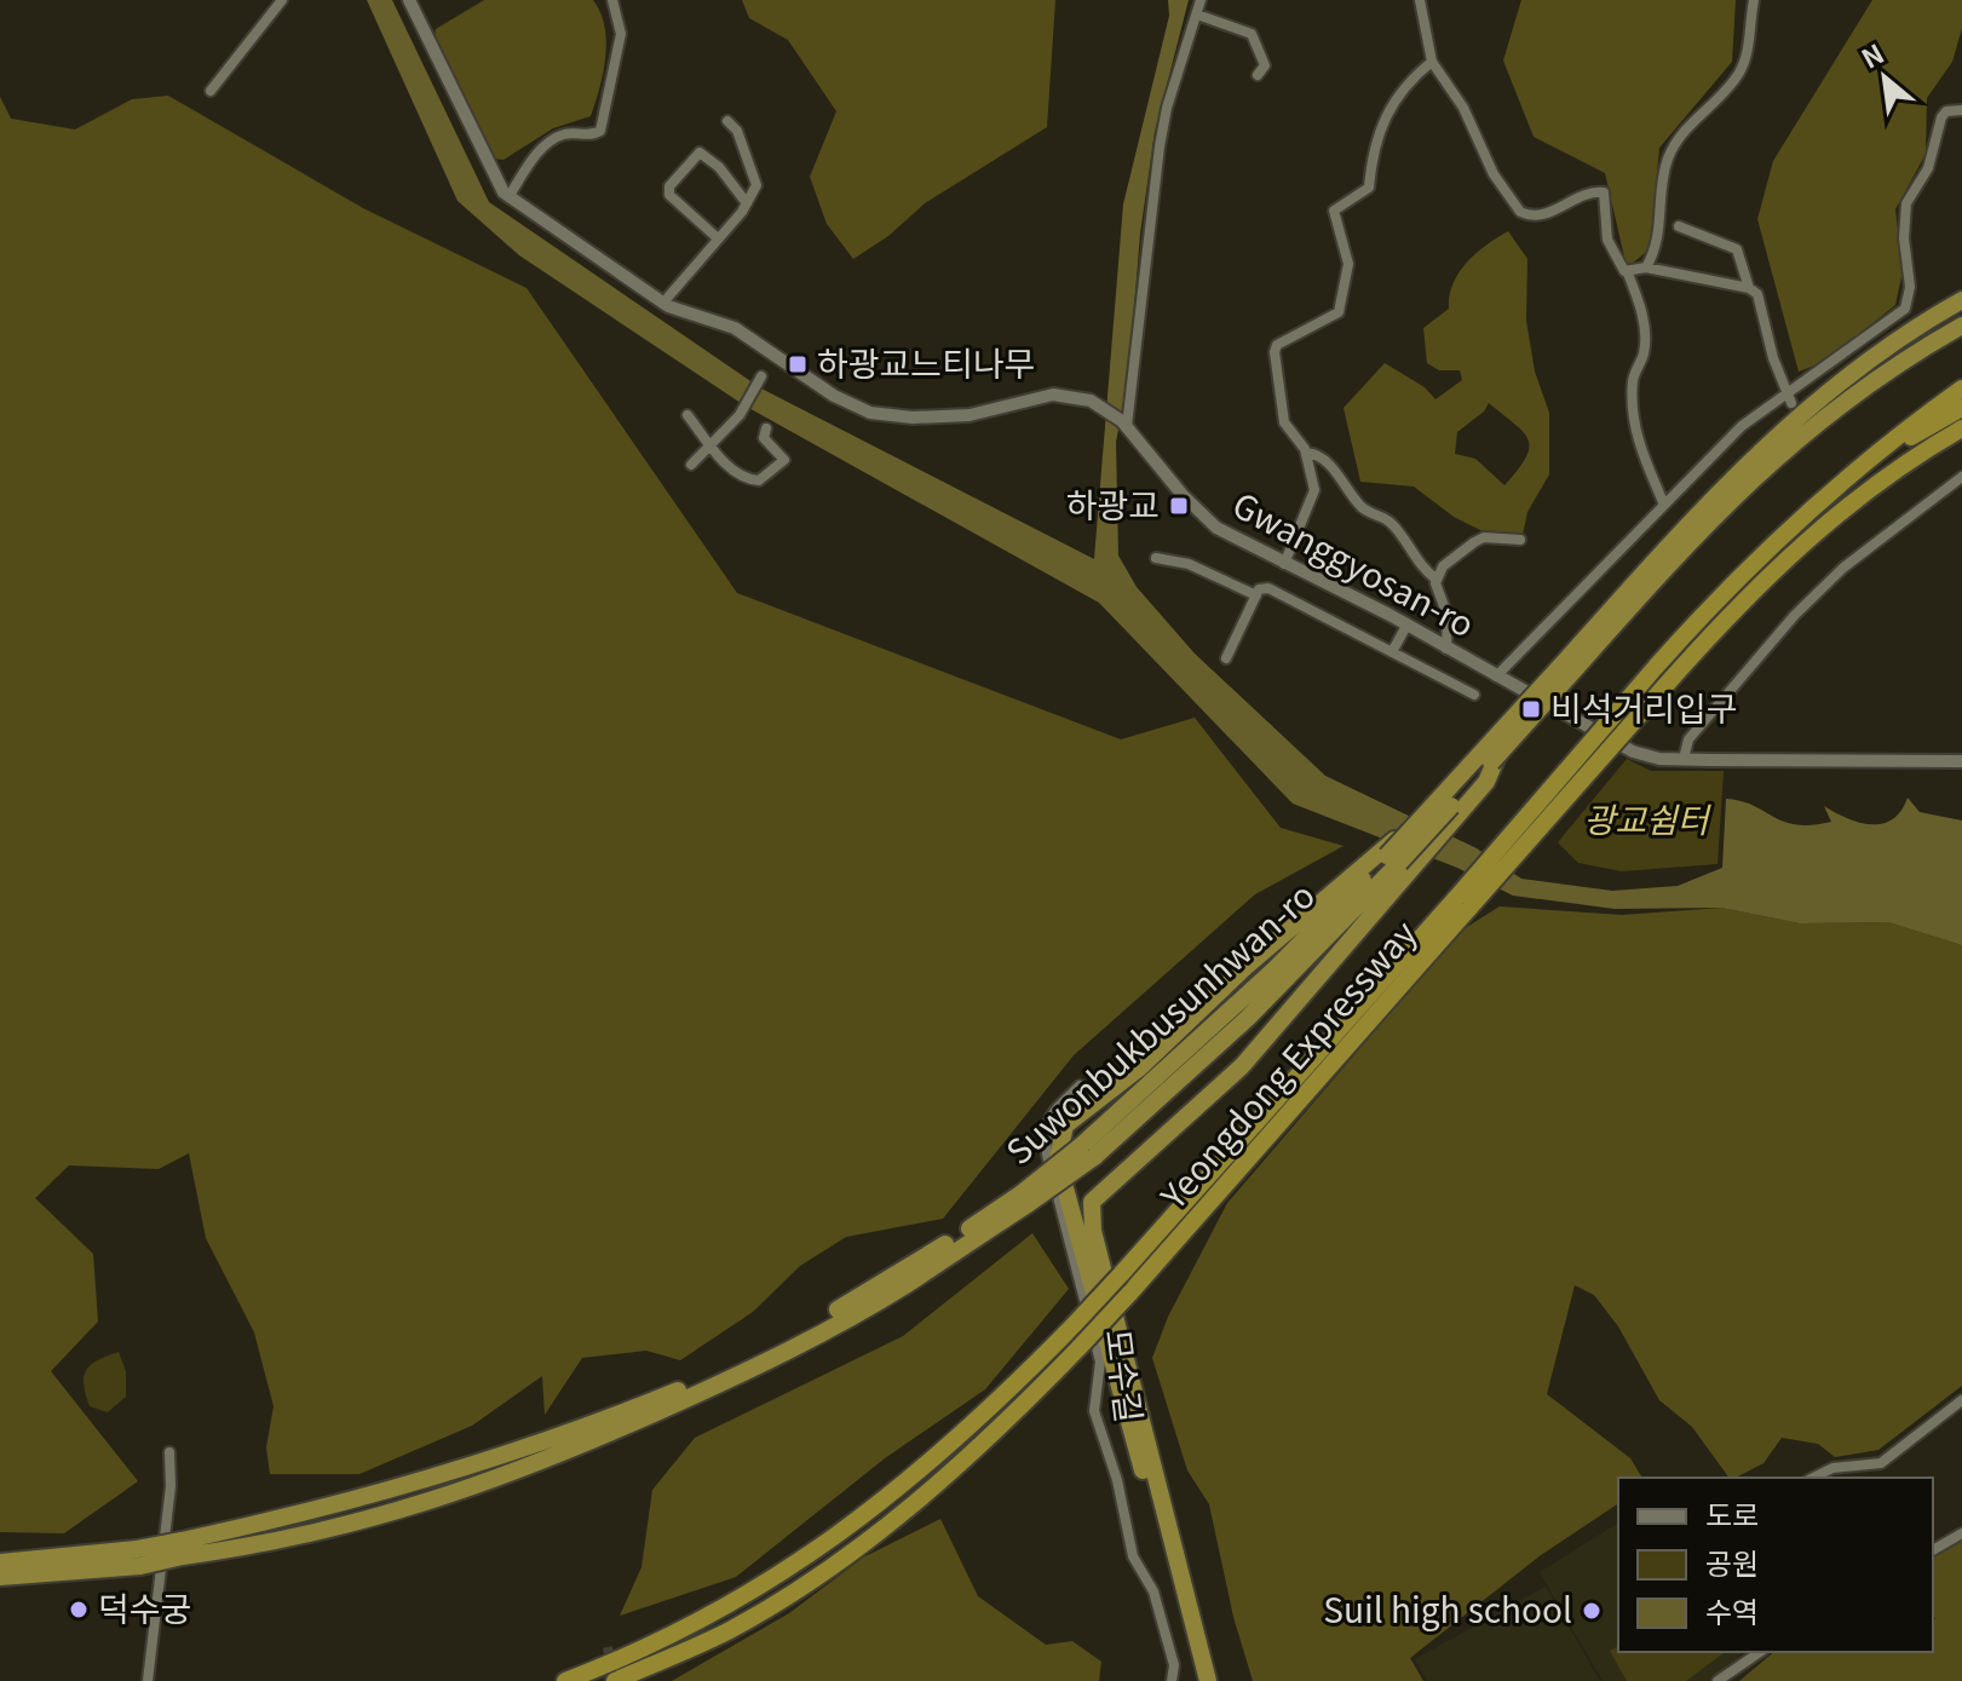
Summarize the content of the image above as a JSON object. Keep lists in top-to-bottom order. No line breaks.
{"streets":{"highway":["Suwonbukbusunhwan-ro","Yeongdong Expressway"],"street":["Gwanggyosan-ro","모수길"]},"parks":["광교쉼터"],"places":{"transit":["하광교느티나무","하광교","비석거리입구"],"other":["덕수궁","Suil high school"]},"legend":["도로","공원","수역"],"north":"top left"}
